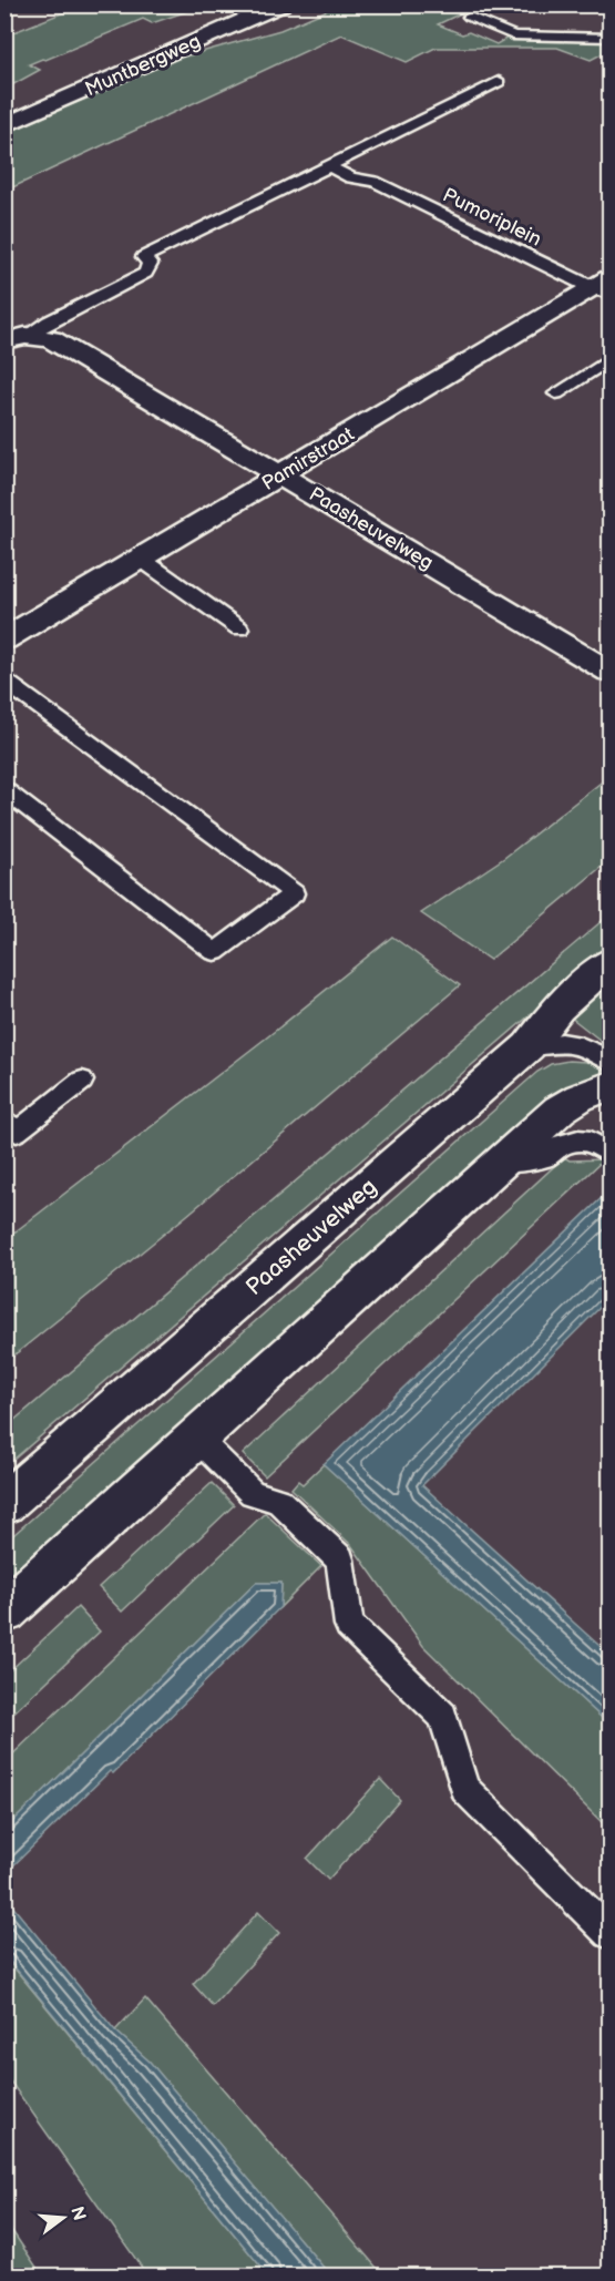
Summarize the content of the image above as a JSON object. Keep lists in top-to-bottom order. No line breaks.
{"streets":{"street":["Muntbergweg","Pamirstraat","Paasheuvelweg"],"lane":["Pumoriplein"]},"crossings":[["Pumoriplein","Pamirstraat"],["Pamirstraat","Paasheuvelweg"]],"north":"right"}
